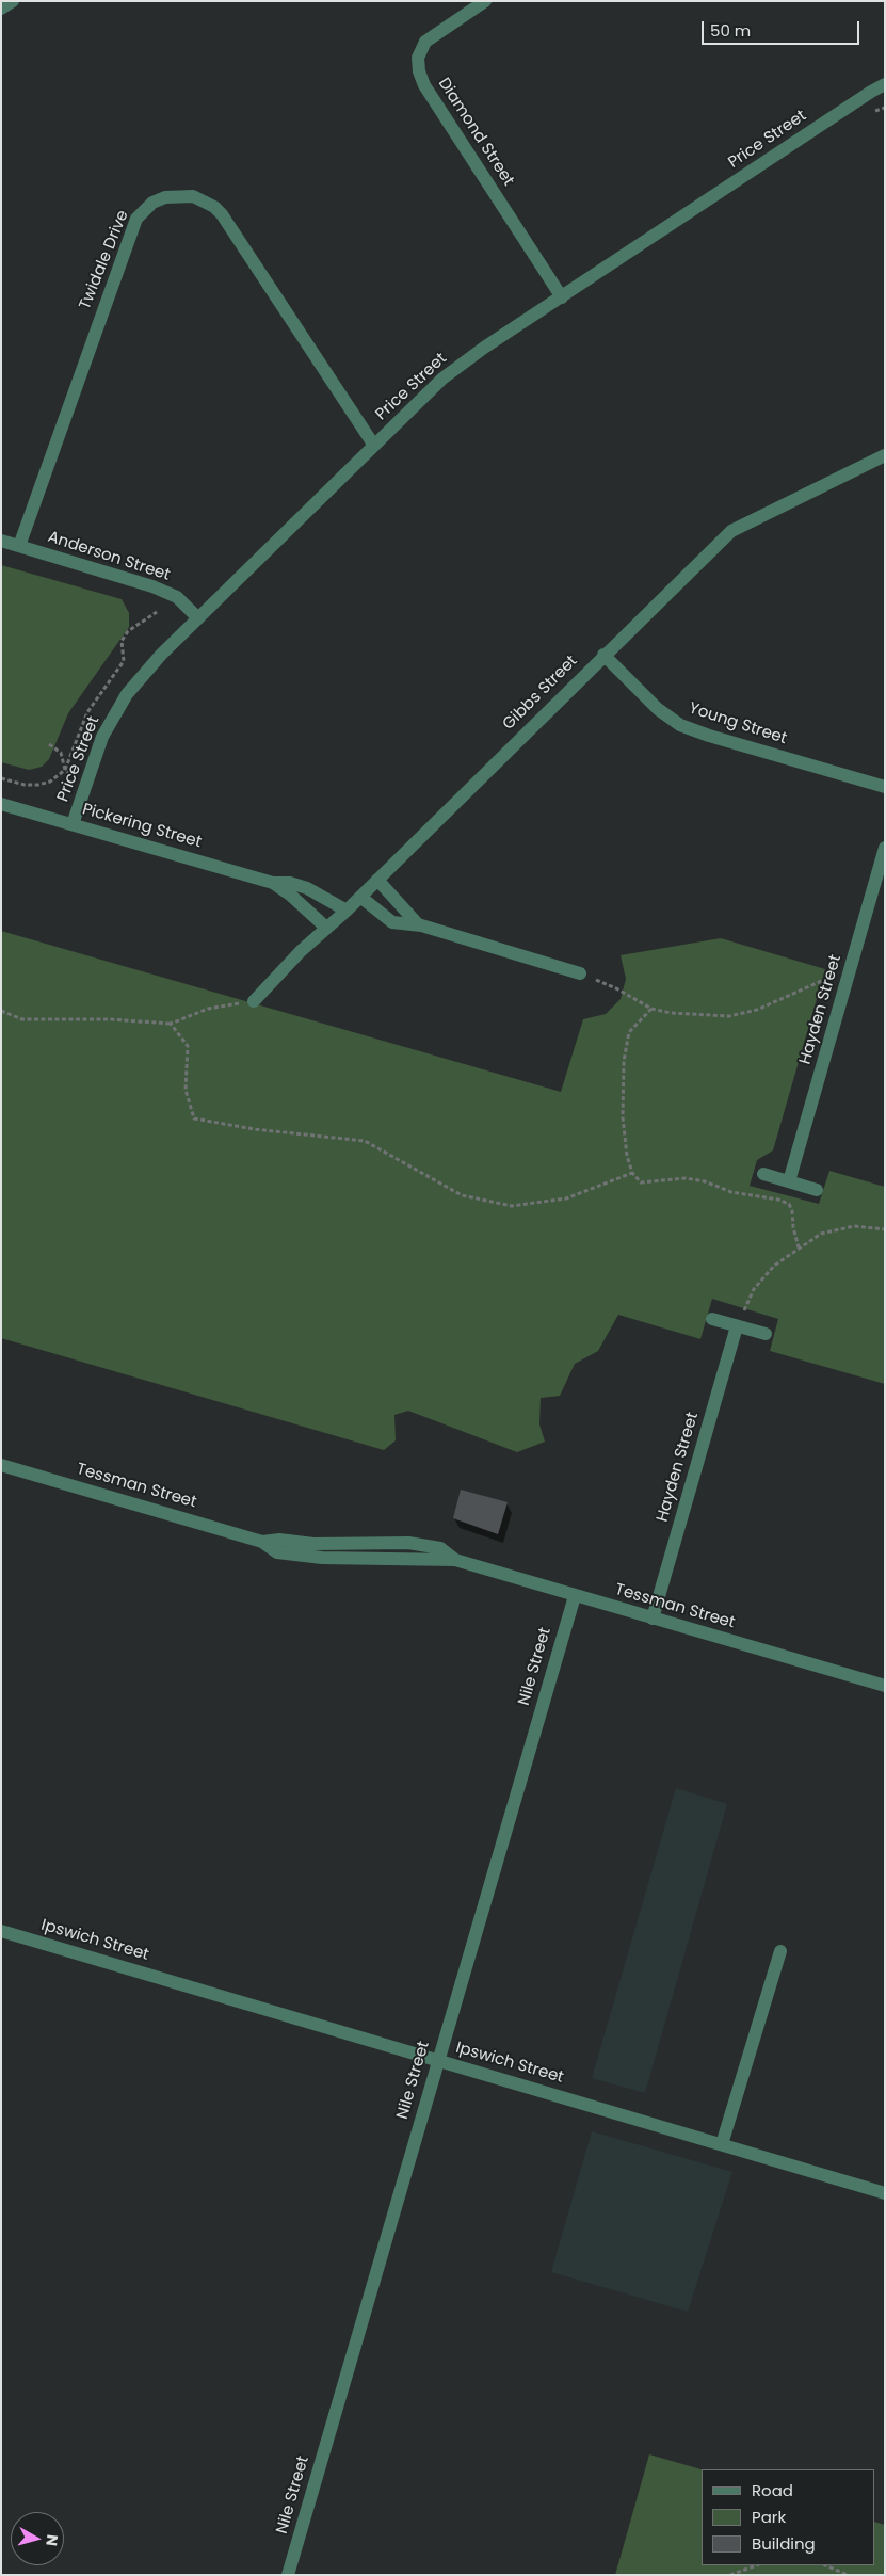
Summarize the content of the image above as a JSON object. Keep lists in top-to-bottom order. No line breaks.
{"streets":{"street":["Diamond Street","Price Street","Twidale Drive","Anderson Street","Gibbs Street","Young Street","Pickering Street","Hayden Street","Tessman Street","Nile Street","Ipswich Street"]},"crossings":[["Diamond Street","Price Street"],["Price Street","Twidale Drive"],["Price Street","Anderson Street"],["Price Street","Pickering Street"],["Twidale Drive","Anderson Street"],["Gibbs Street","Young Street"],["Gibbs Street","Pickering Street"],["Hayden Street","Tessman Street"],["Tessman Street","Nile Street"],["Nile Street","Ipswich Street"]],"legend":["Road","Park","Building"],"scale_bar":"50 m","north":"right"}
